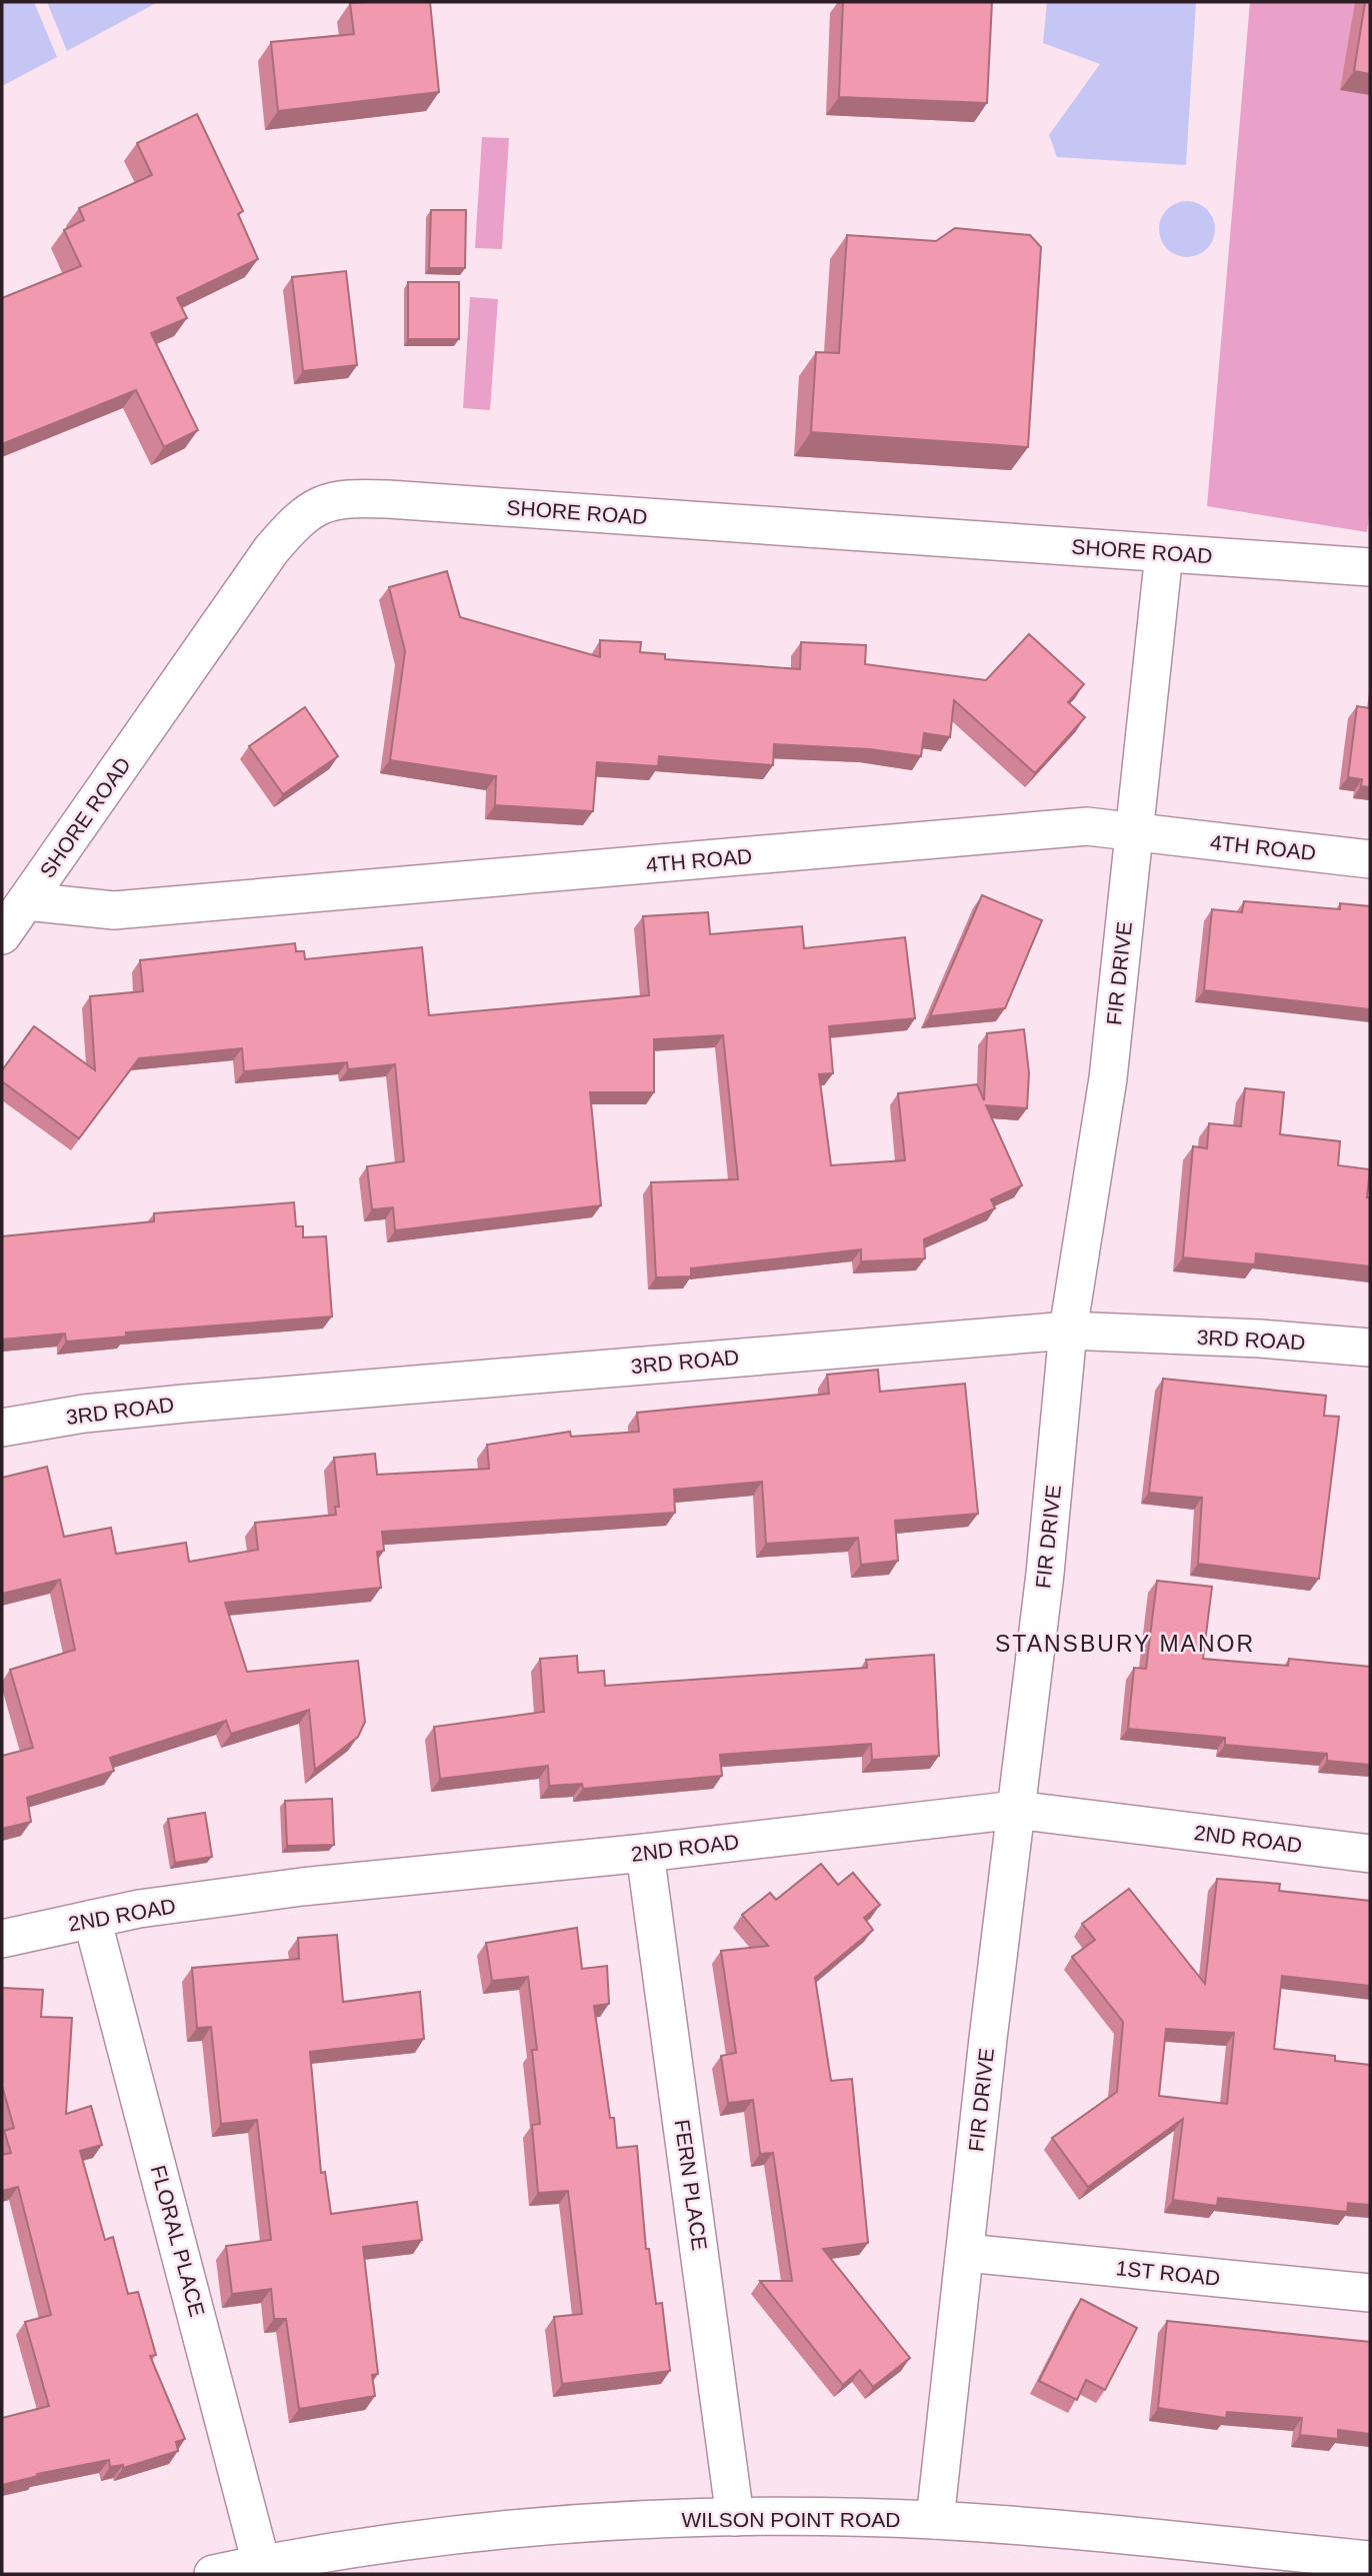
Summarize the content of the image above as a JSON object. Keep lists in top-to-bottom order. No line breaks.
{"streets":{"street":["SHORE ROAD","4TH ROAD","FIR DRIVE","3RD ROAD","2ND ROAD","FERN PLACE","FLORAL PLACE","1ST ROAD","WILSON POINT ROAD"]},"crossings":[["SHORE ROAD","4TH ROAD"],["SHORE ROAD","FIR DRIVE"],["4TH ROAD","FIR DRIVE"],["FIR DRIVE","3RD ROAD"],["FIR DRIVE","2ND ROAD"],["FIR DRIVE","1ST ROAD"],["FIR DRIVE","WILSON POINT ROAD"],["2ND ROAD","FERN PLACE"],["2ND ROAD","FLORAL PLACE"],["FERN PLACE","WILSON POINT ROAD"],["FLORAL PLACE","WILSON POINT ROAD"]],"districts":["STANSBURY MANOR"]}
